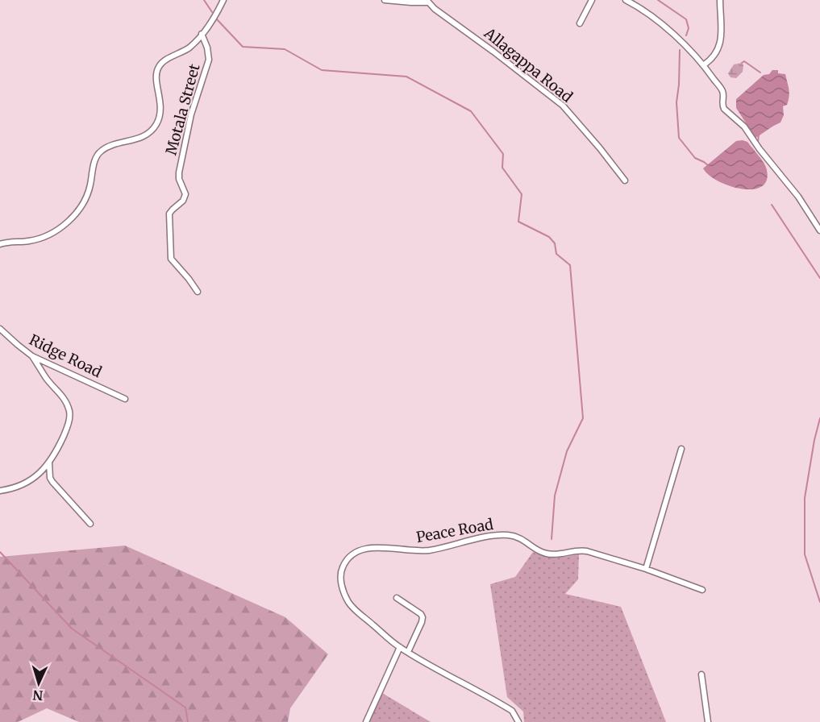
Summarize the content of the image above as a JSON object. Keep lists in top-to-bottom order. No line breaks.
{"streets":{"street":["Allagappa Road","Motala Street","Ridge Road","Peace Road"]},"north":"bottom"}
